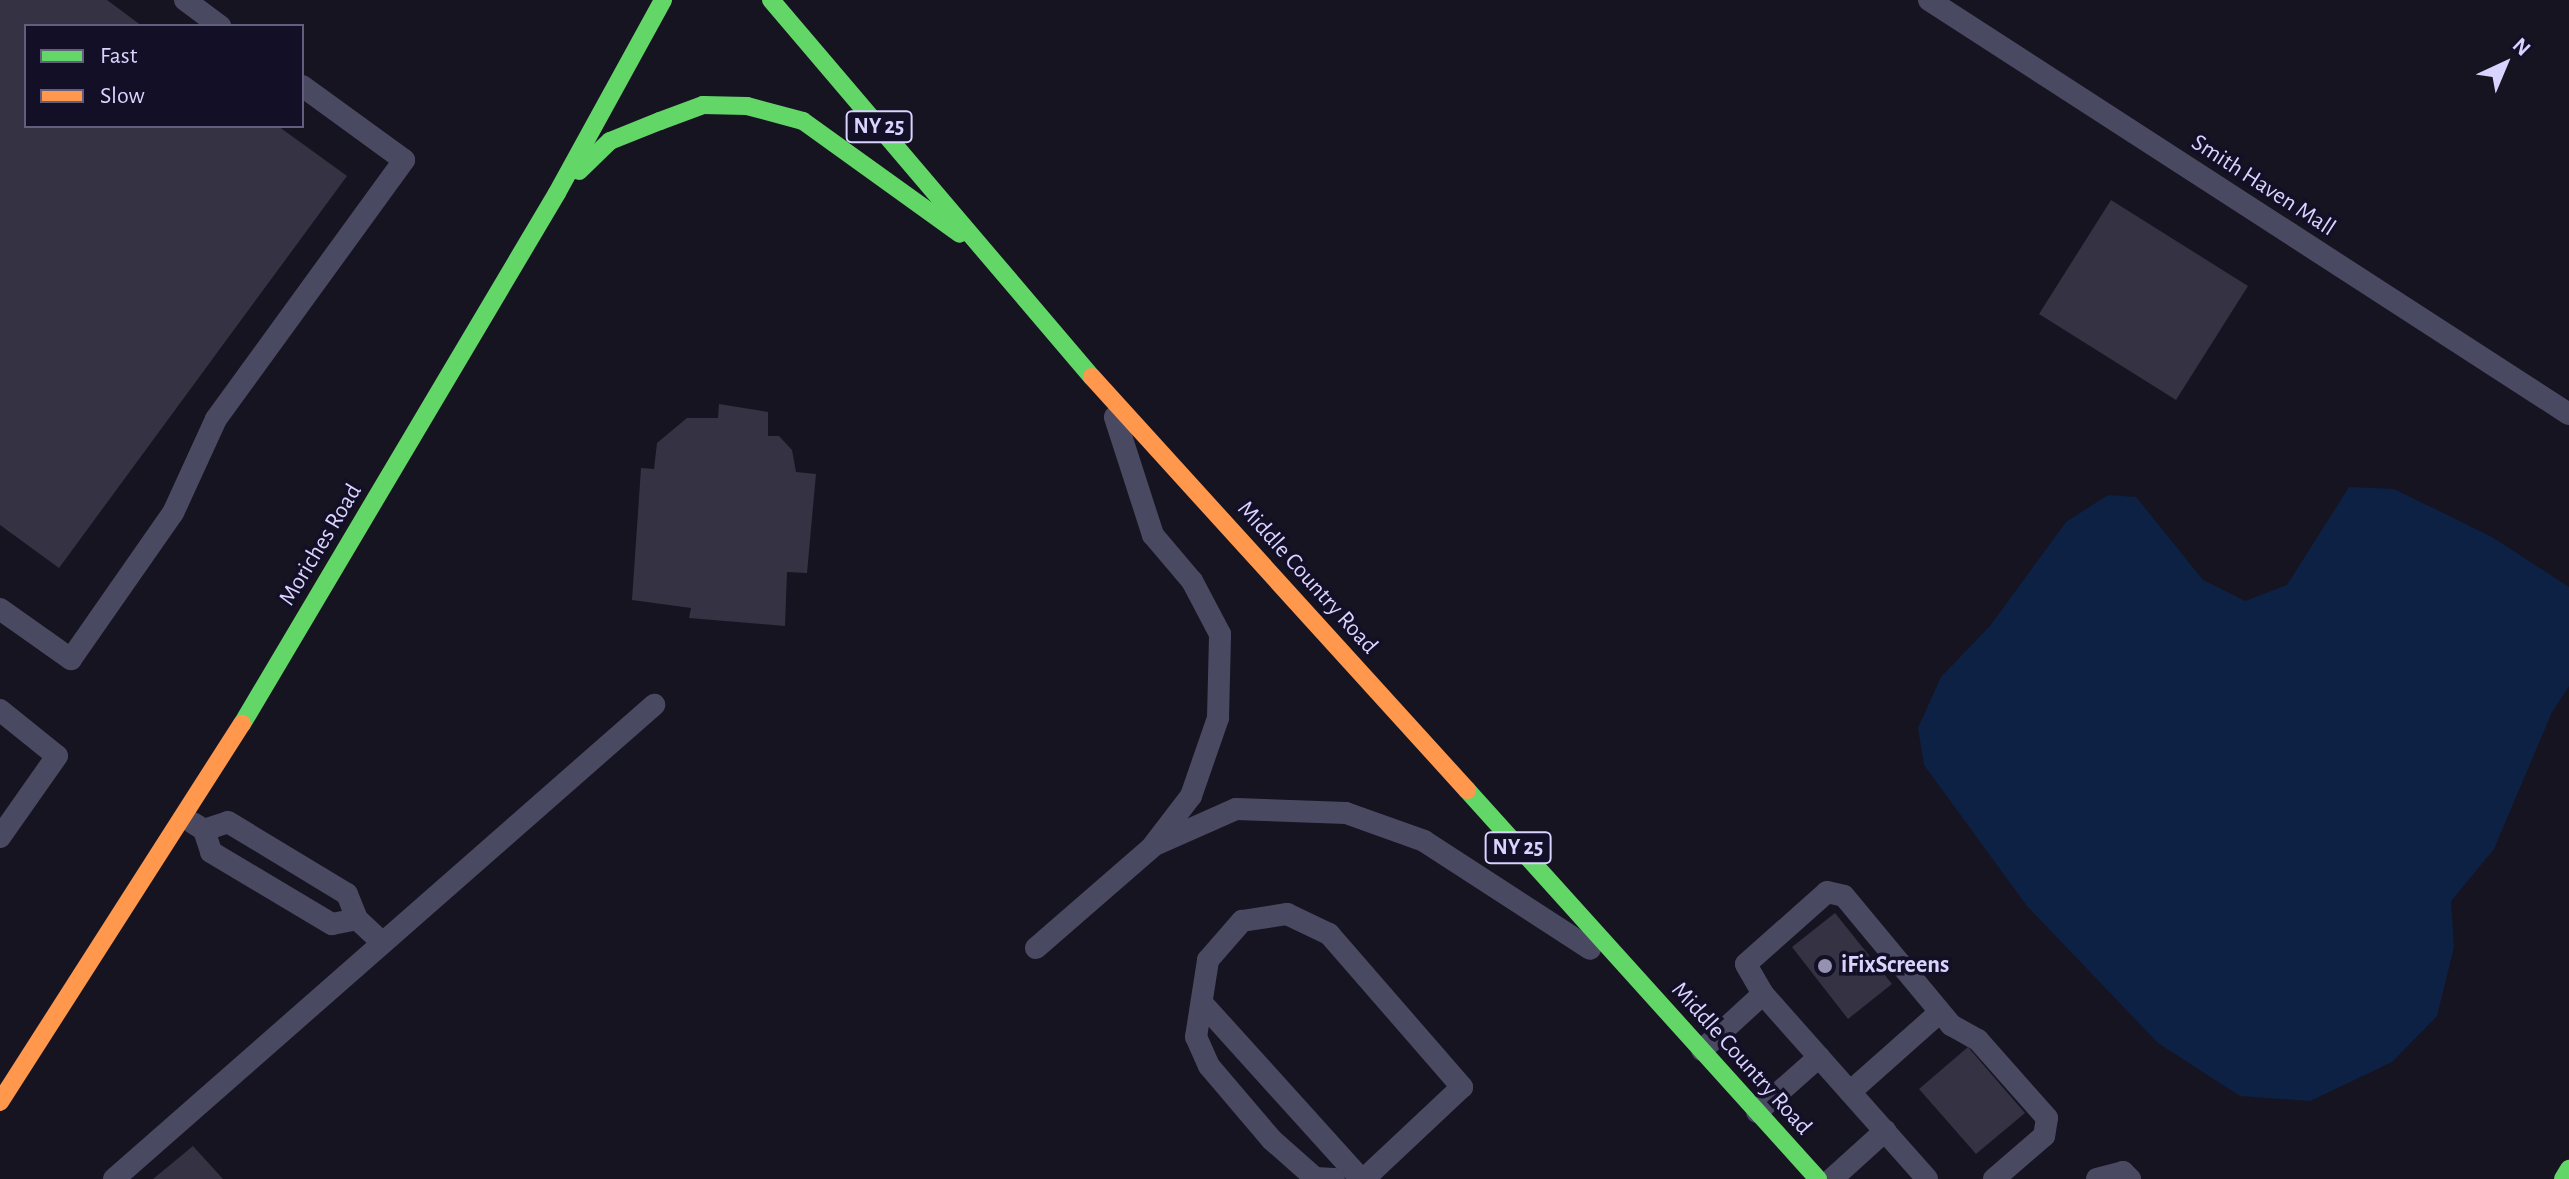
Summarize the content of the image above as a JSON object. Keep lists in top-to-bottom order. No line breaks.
{"streets":{"street":["NY 25","Moriches Road","Middle Country Road"],"lane":["Smith Haven Mall"]},"places":["iFixScreens"],"legend":["Fast","Slow"],"north":"top right"}
